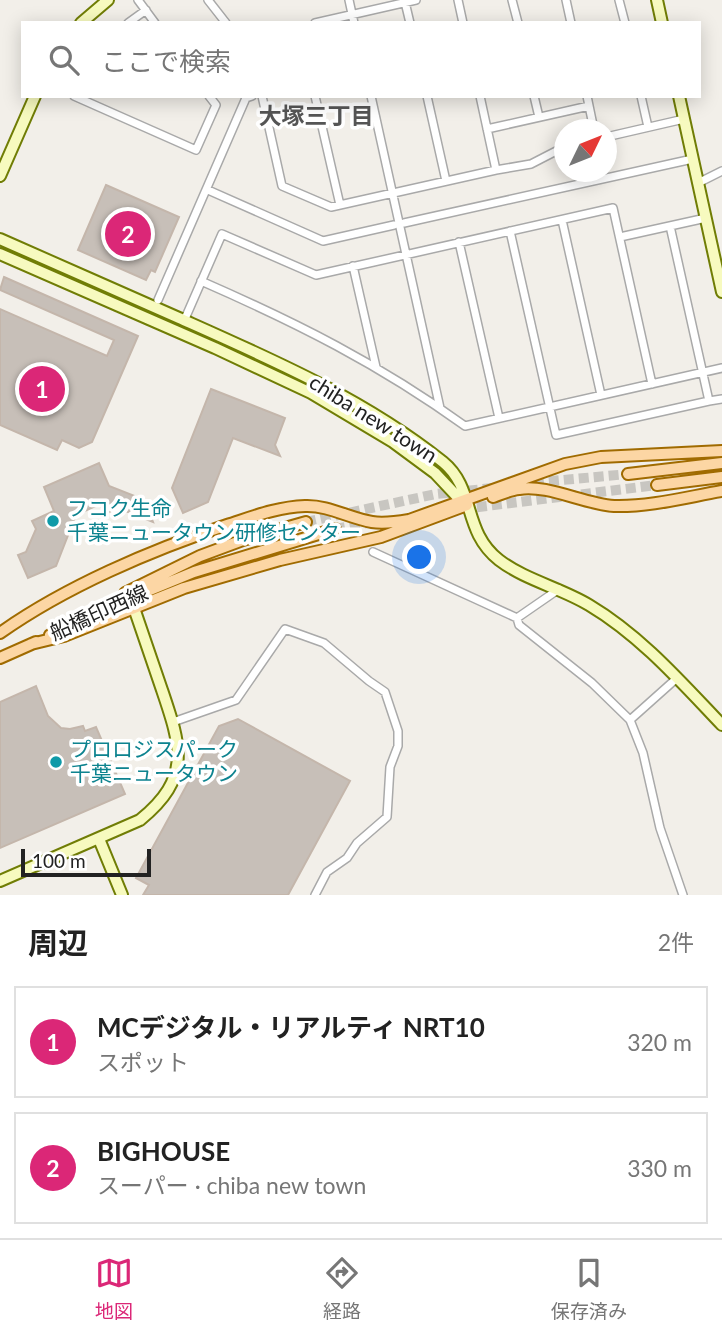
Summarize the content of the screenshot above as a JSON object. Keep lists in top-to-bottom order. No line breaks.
{"streets":{"main road":["船橋印西線"],"street":["chiba new town"]},"districts":["大塚三丁目"],"places":["フコク生命 千葉ニュータウン研修センター","プロロジスパーク 千葉ニュータウン"],"scale_bar":"100 m","north":"top right","page":{"search":"ここで検索","pins":["2","1"],"scale":"100 m","heading":["周辺","2件"],"list":[{"mark":"1","name":"MCデジタル・リアルティ NRT10","note":"スポット","value":"320 m"},{"mark":"2","name":"BIGHOUSE","note":"スーパー · chiba new town","value":"330 m"}],"nav":["地図","経路","保存済み"]}}
